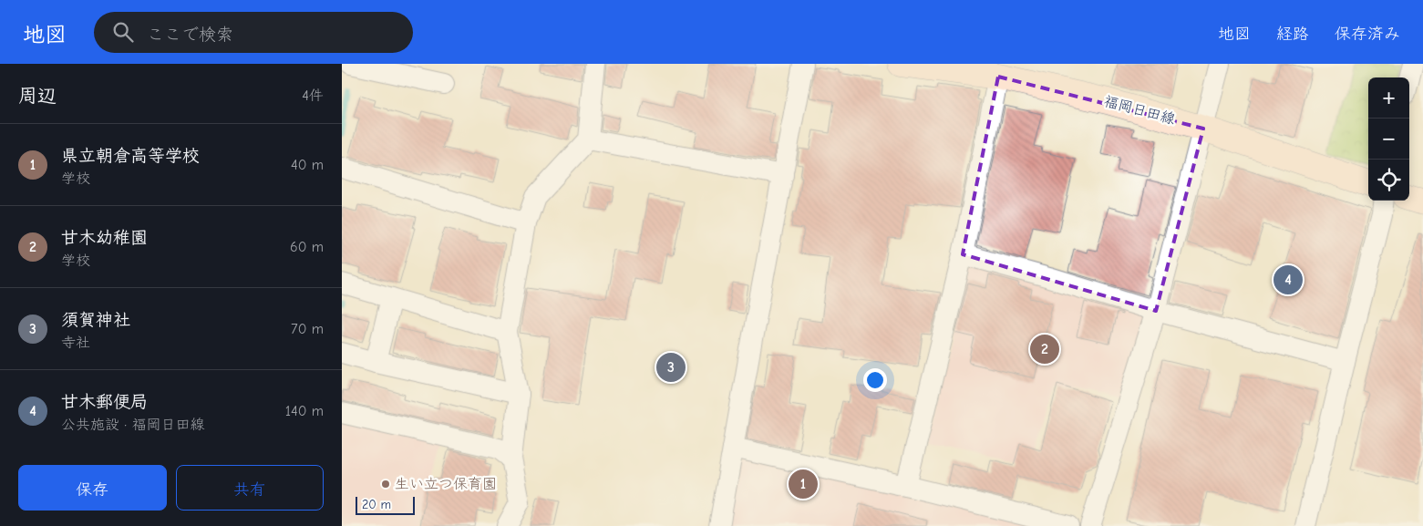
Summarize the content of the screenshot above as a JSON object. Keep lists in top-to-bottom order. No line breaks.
{"streets":{"main road":["福岡日田線"]},"places":["生い立つ保育園"],"scale_bar":"20 m","page":{"header":"地図","search":"ここで検索","nav":["地図","経路","保存済み"],"heading":["周辺","4件"],"map_buttons":["+","−"],"list":[{"mark":"1","name":"県立朝倉高等学校","note":"学校","value":"40 m"},{"mark":"2","name":"甘木幼稚園","note":"学校","value":"60 m"},{"mark":"3","name":"須賀神社","note":"寺社","value":"70 m"},{"mark":"4","name":"甘木郵便局","note":"公共施設 · 福岡日田線","value":"140 m"}],"pins":["4","2","3","1"],"buttons":["保存","共有"],"scale":"20 m"}}
